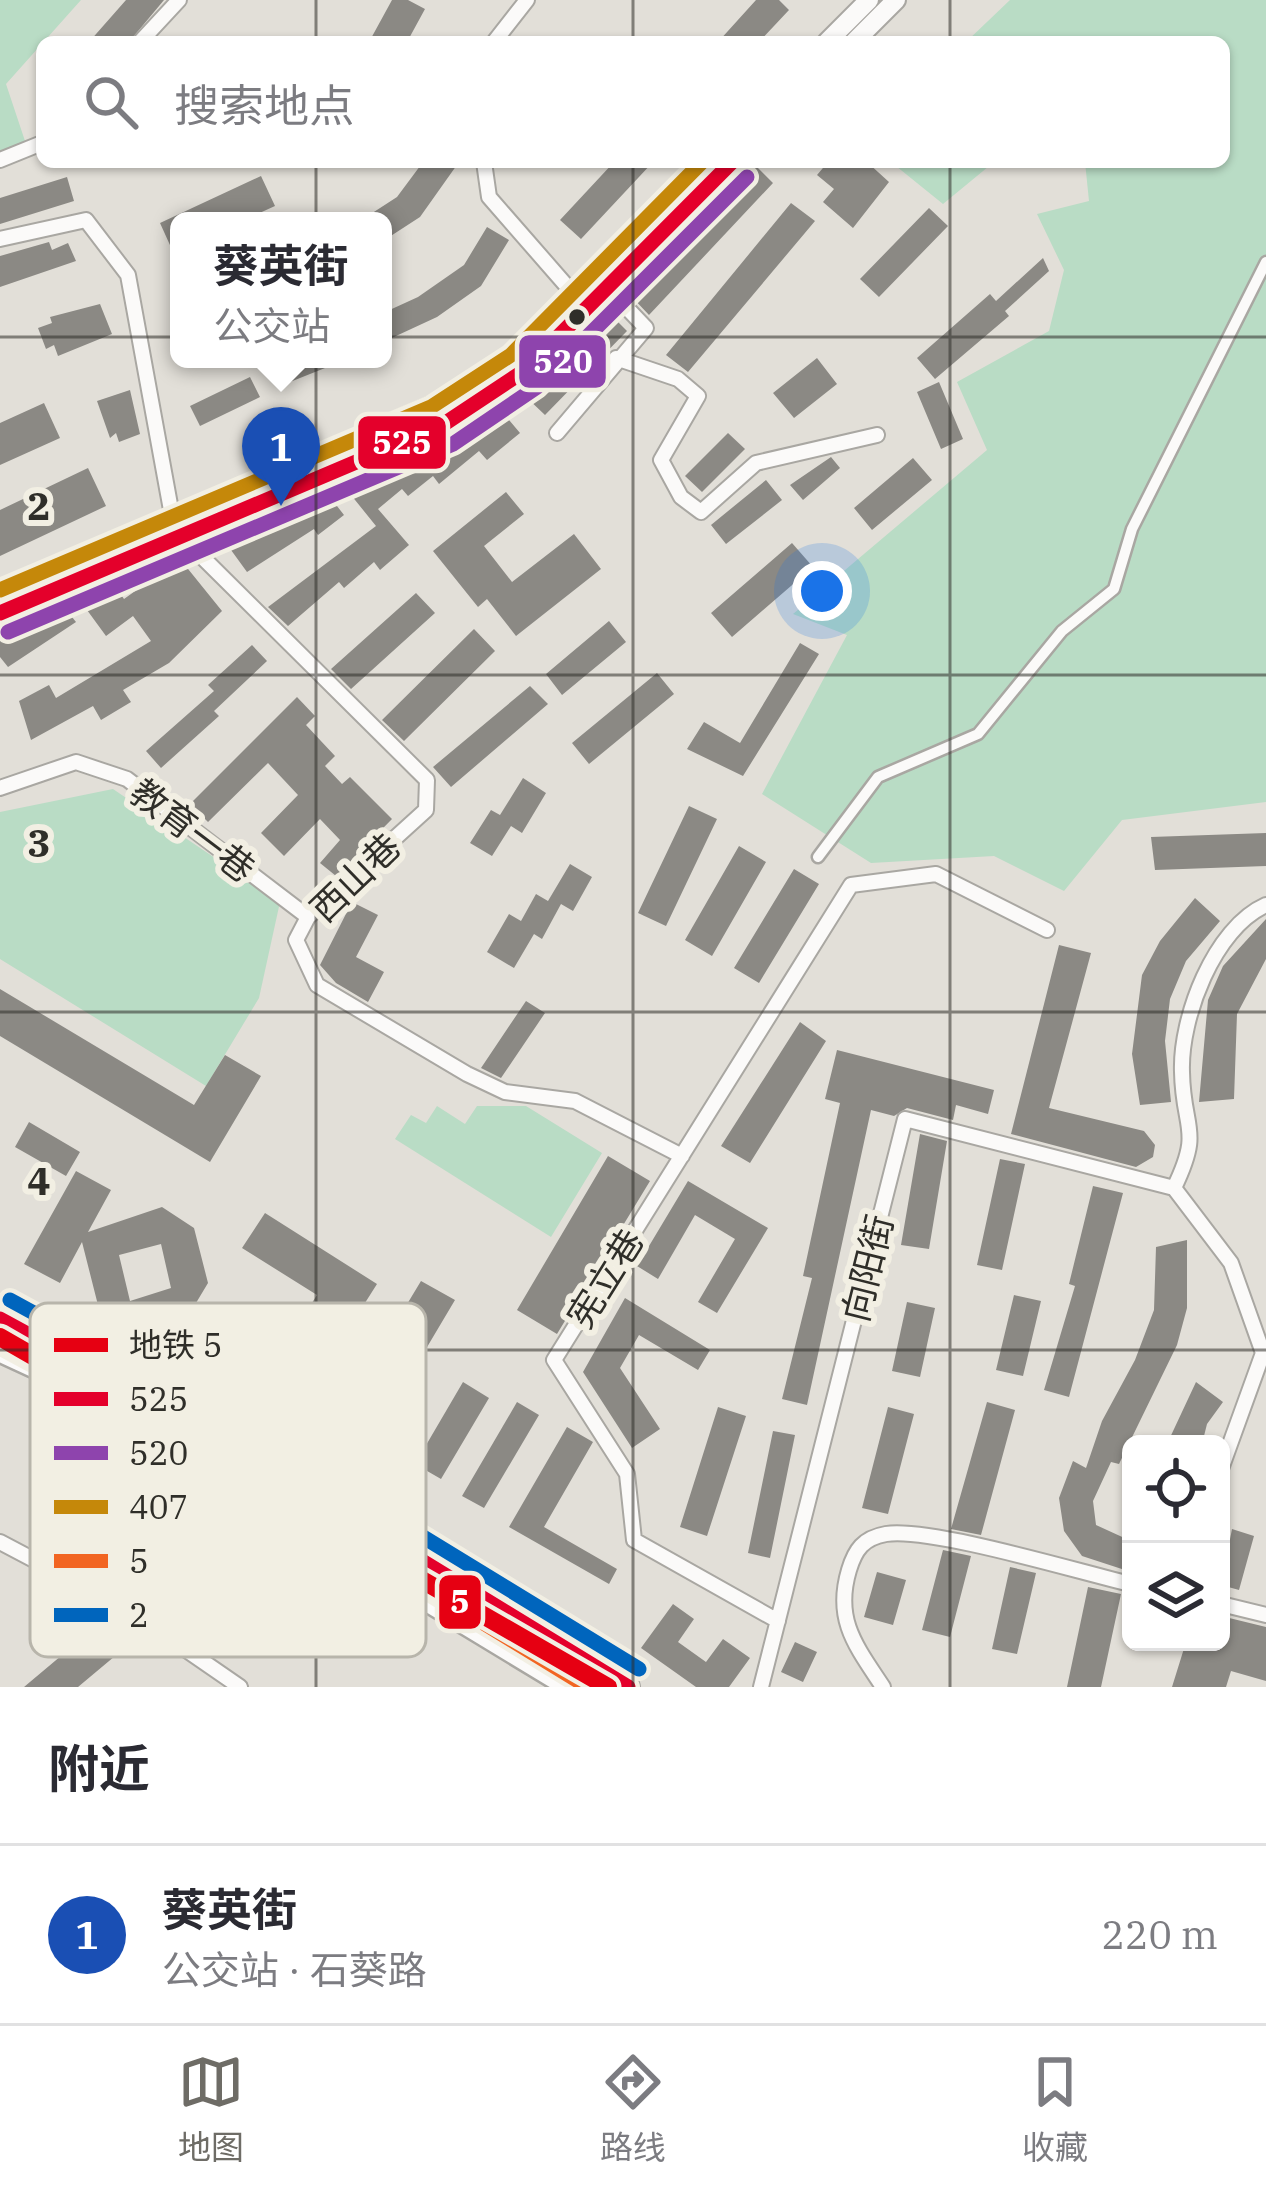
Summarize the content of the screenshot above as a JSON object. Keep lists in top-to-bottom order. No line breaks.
{"streets":{"street":["教育一巷","西山巷","向阳街","宪立巷"]},"crossings":[["教育一巷","西山巷"],["西山巷","宪立巷"],["向阳街","宪立巷"]],"lines":["transit line 525","transit line 407","transit line 520","transit line 2","metro line 5","transit line 5"],"legend":["地铁 5","525","520","407","5","2"],"page":{"search":"搜索地点","popup":["葵英街","公交站"],"pins":"1","heading":"附近","list":[{"mark":"1","name":"葵英街","note":"公交站 · 石葵路","value":"220 m"}],"nav":["地图","路线","收藏"]},"grid":{"rows":["2","3","4"]}}
